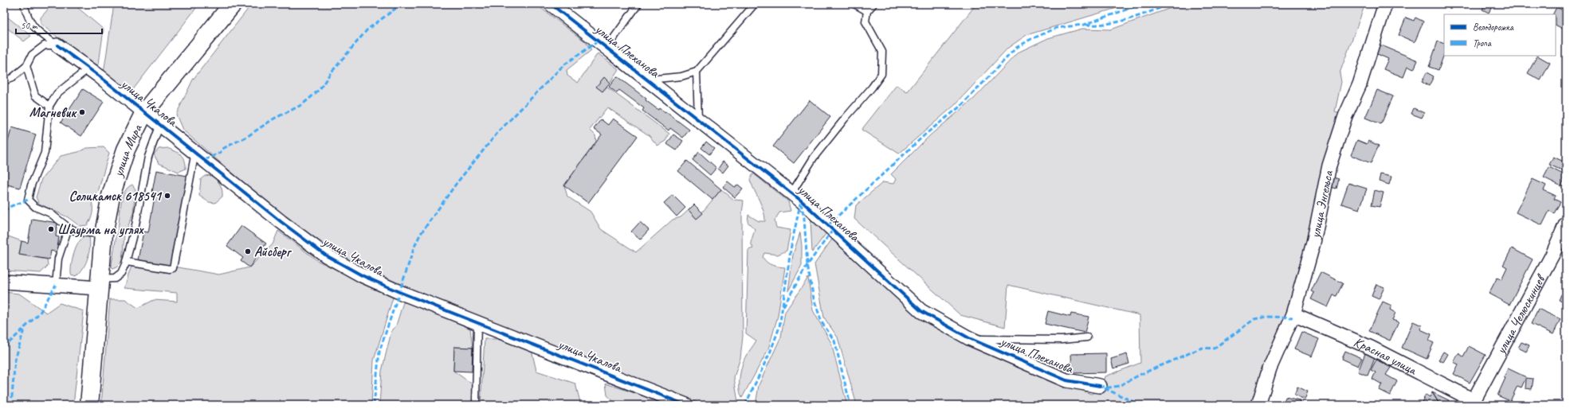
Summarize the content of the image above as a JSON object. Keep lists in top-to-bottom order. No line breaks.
{"streets":{"highway":["улица Мира"],"street":["улица Плеханова","улица Чкалова","улица Энгельса","улица Челюскинцев","Красная улица"]},"crossings":[["улица Чкалова","улица Мира"],["улица Энгельса","Красная улица"],["улица Челюскинцев","Красная улица"]],"places":["Магневик","Соликамск 618541","Шаурма на углях","Айсберг"],"legend":["Велодорожка","Тропа"],"scale_bar":"50 m"}
